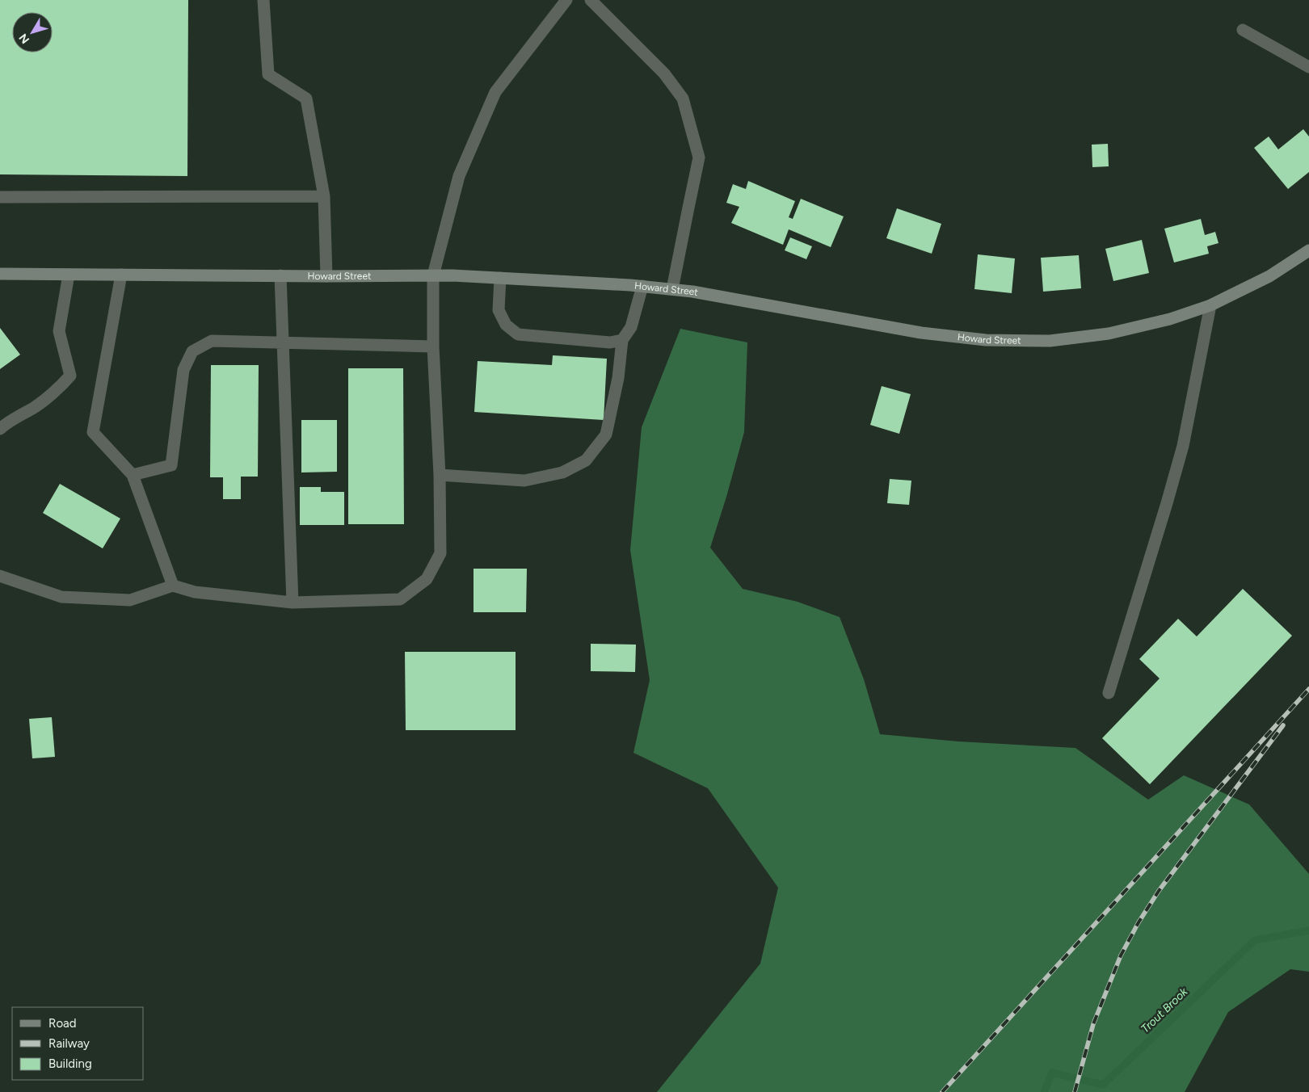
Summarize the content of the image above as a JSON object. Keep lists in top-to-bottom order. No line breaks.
{"streets":{"main road":["Howard Street"]},"water":["Trout Brook"],"legend":["Road","Railway","Building"],"north":"bottom left"}
